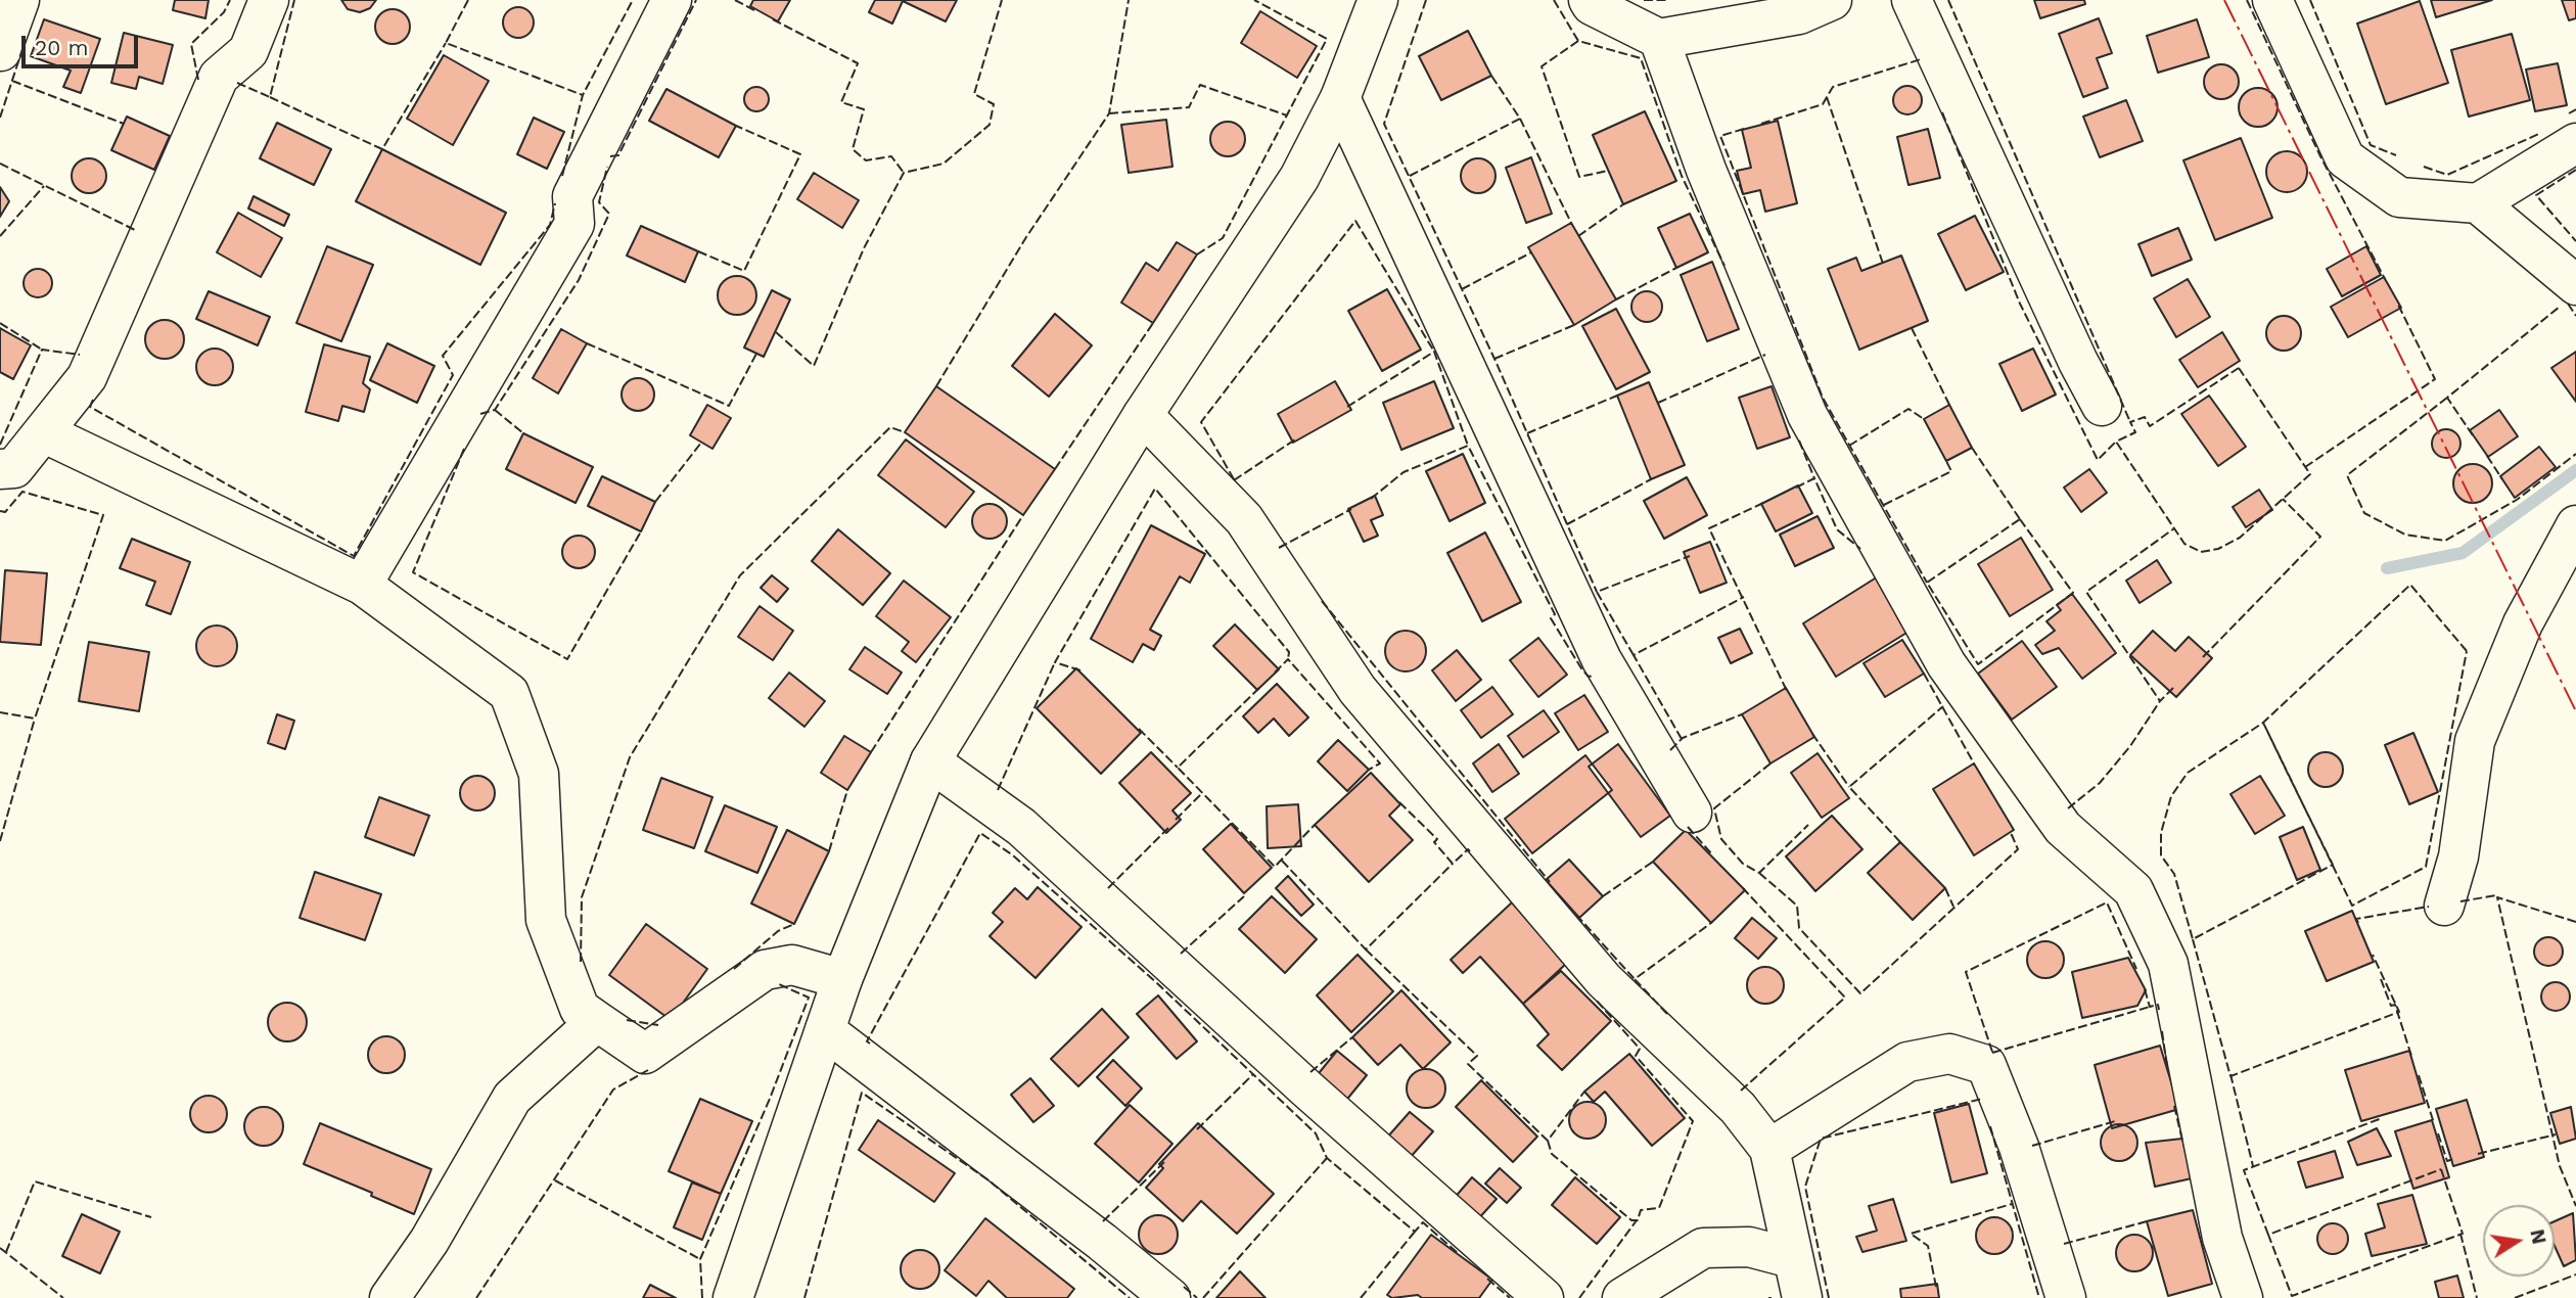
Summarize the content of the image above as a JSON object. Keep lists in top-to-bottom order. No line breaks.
{"scale_bar":"20 m","north":"right"}
